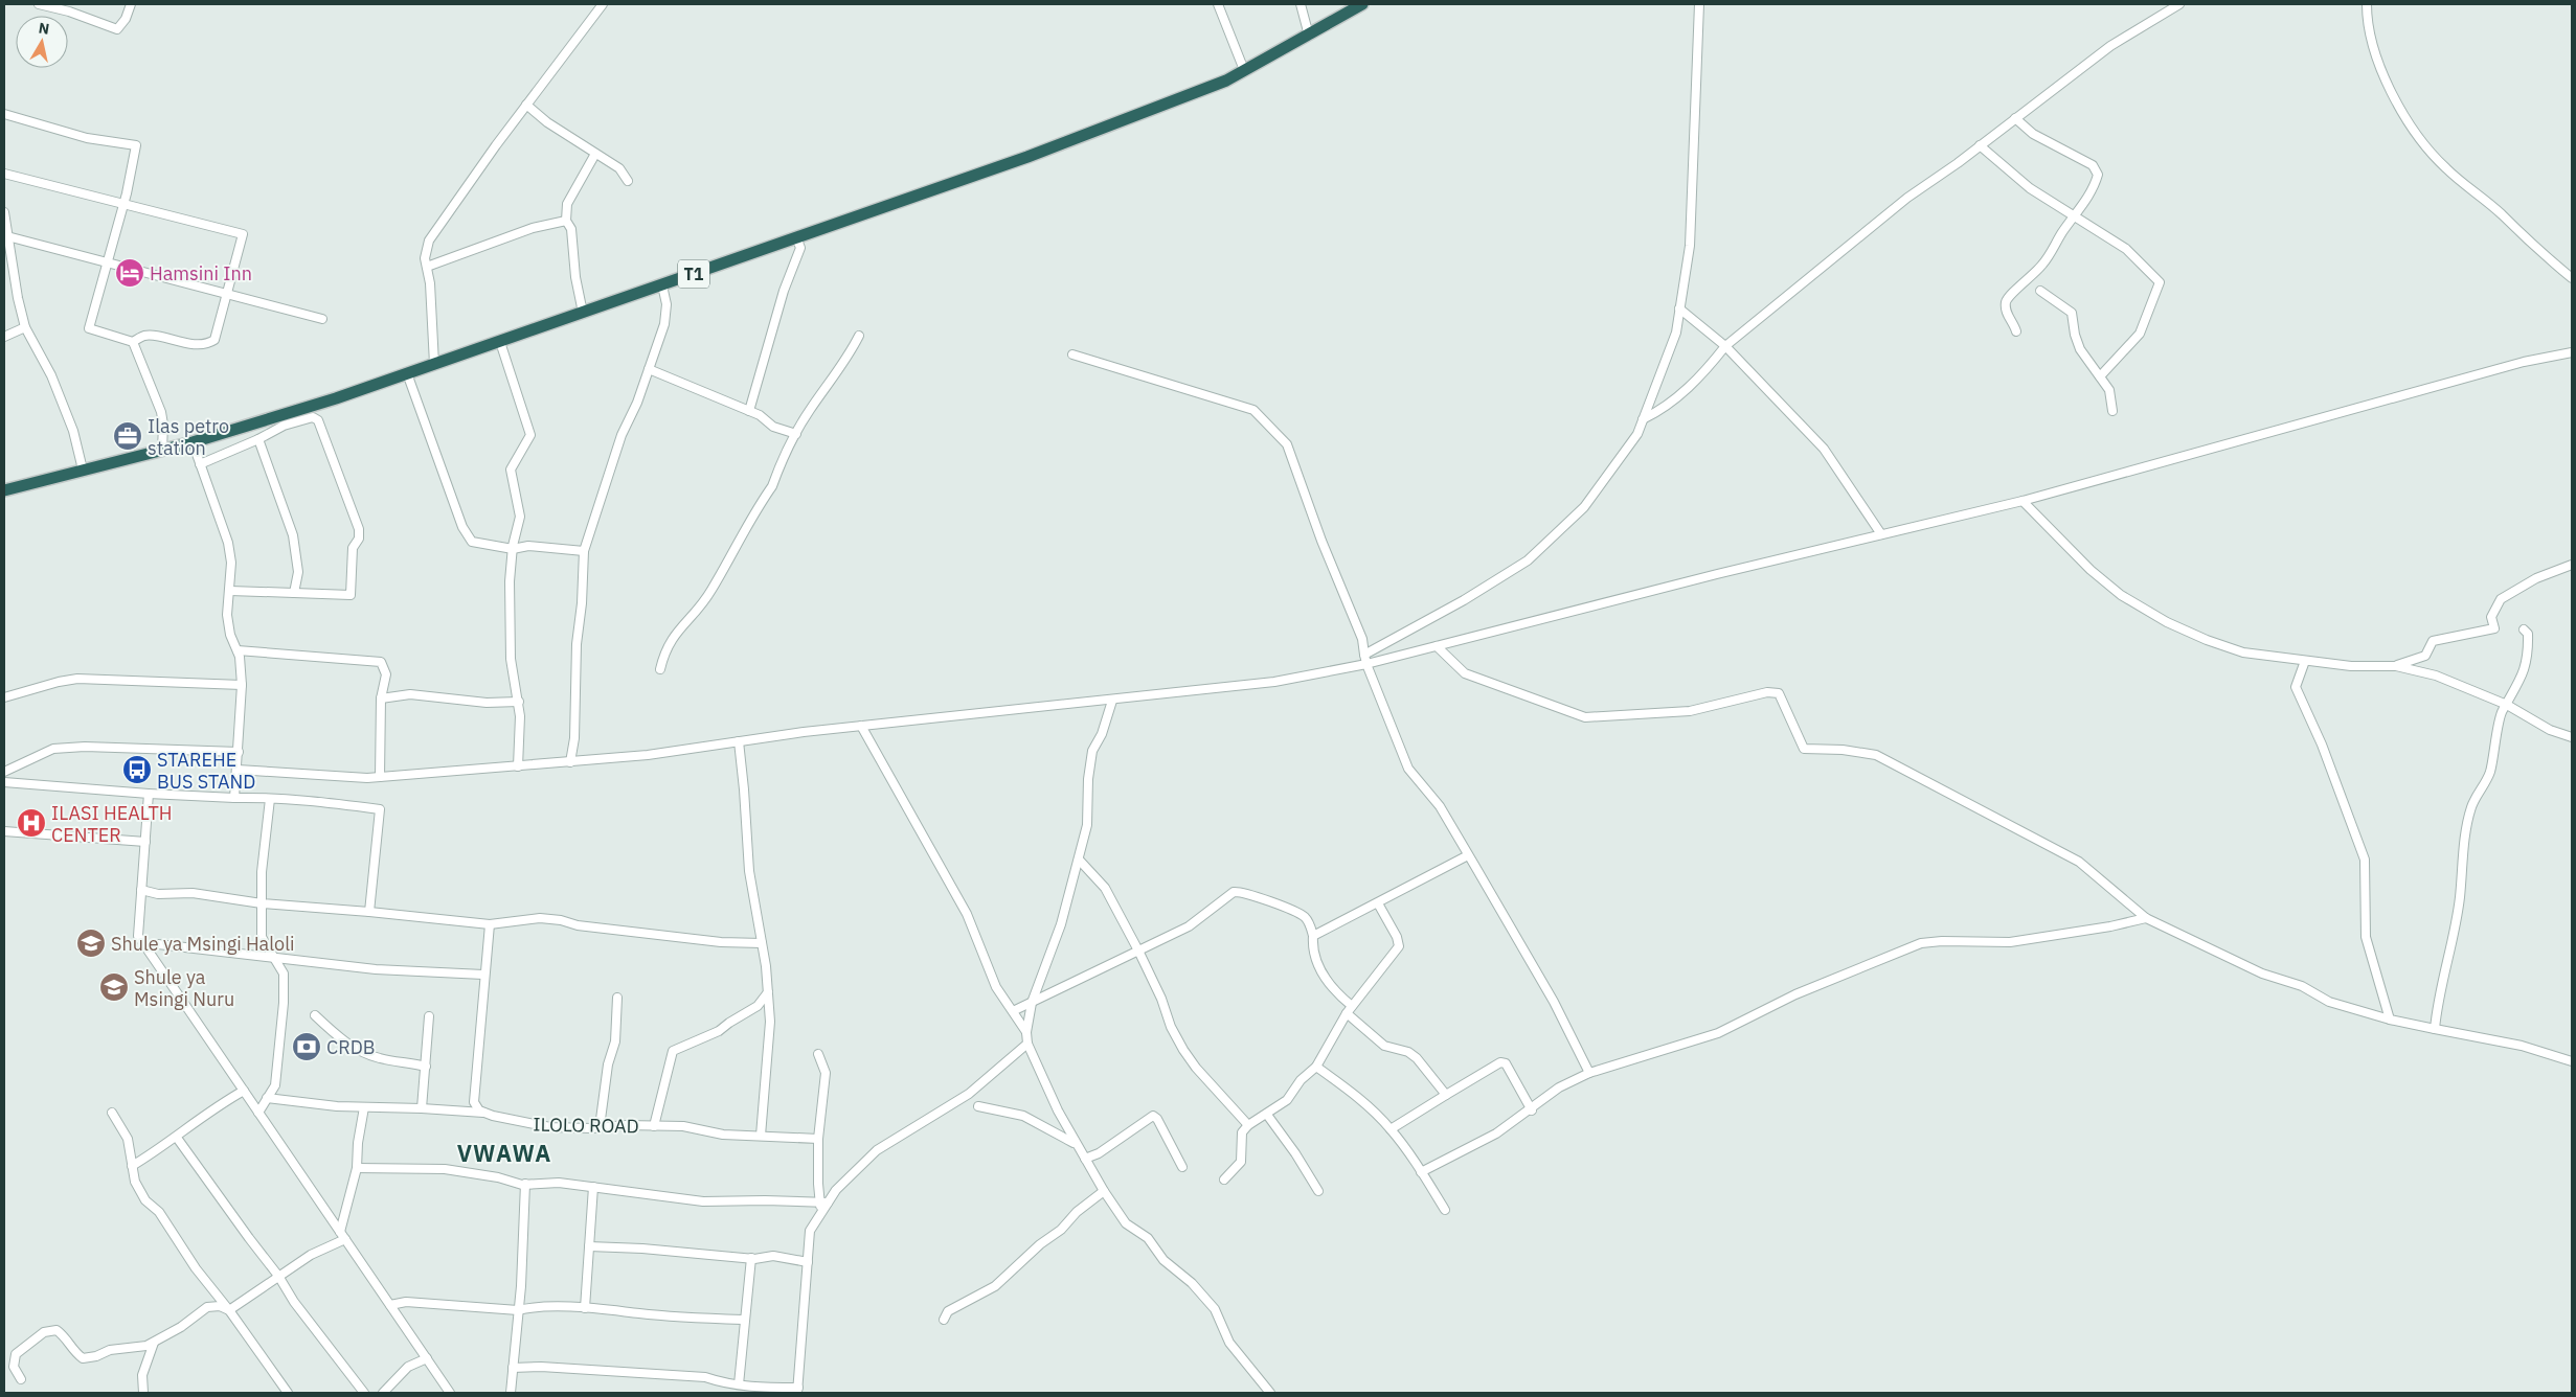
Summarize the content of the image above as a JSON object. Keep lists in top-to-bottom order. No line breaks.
{"streets":{"highway":["T1"],"street":["ILOLO ROAD"]},"districts":["VWAWA"],"places":{"hotel":["Hamsini Inn"],"office":["Ilas petro station"],"bus stop":["STAREHE BUS STAND"],"hospital":["ILASI HEALTH CENTER"],"school or university":["Shule ya Msingi Haloli","Shule ya Msingi Nuru"],"bank":["CRDB"]},"north":"top"}
